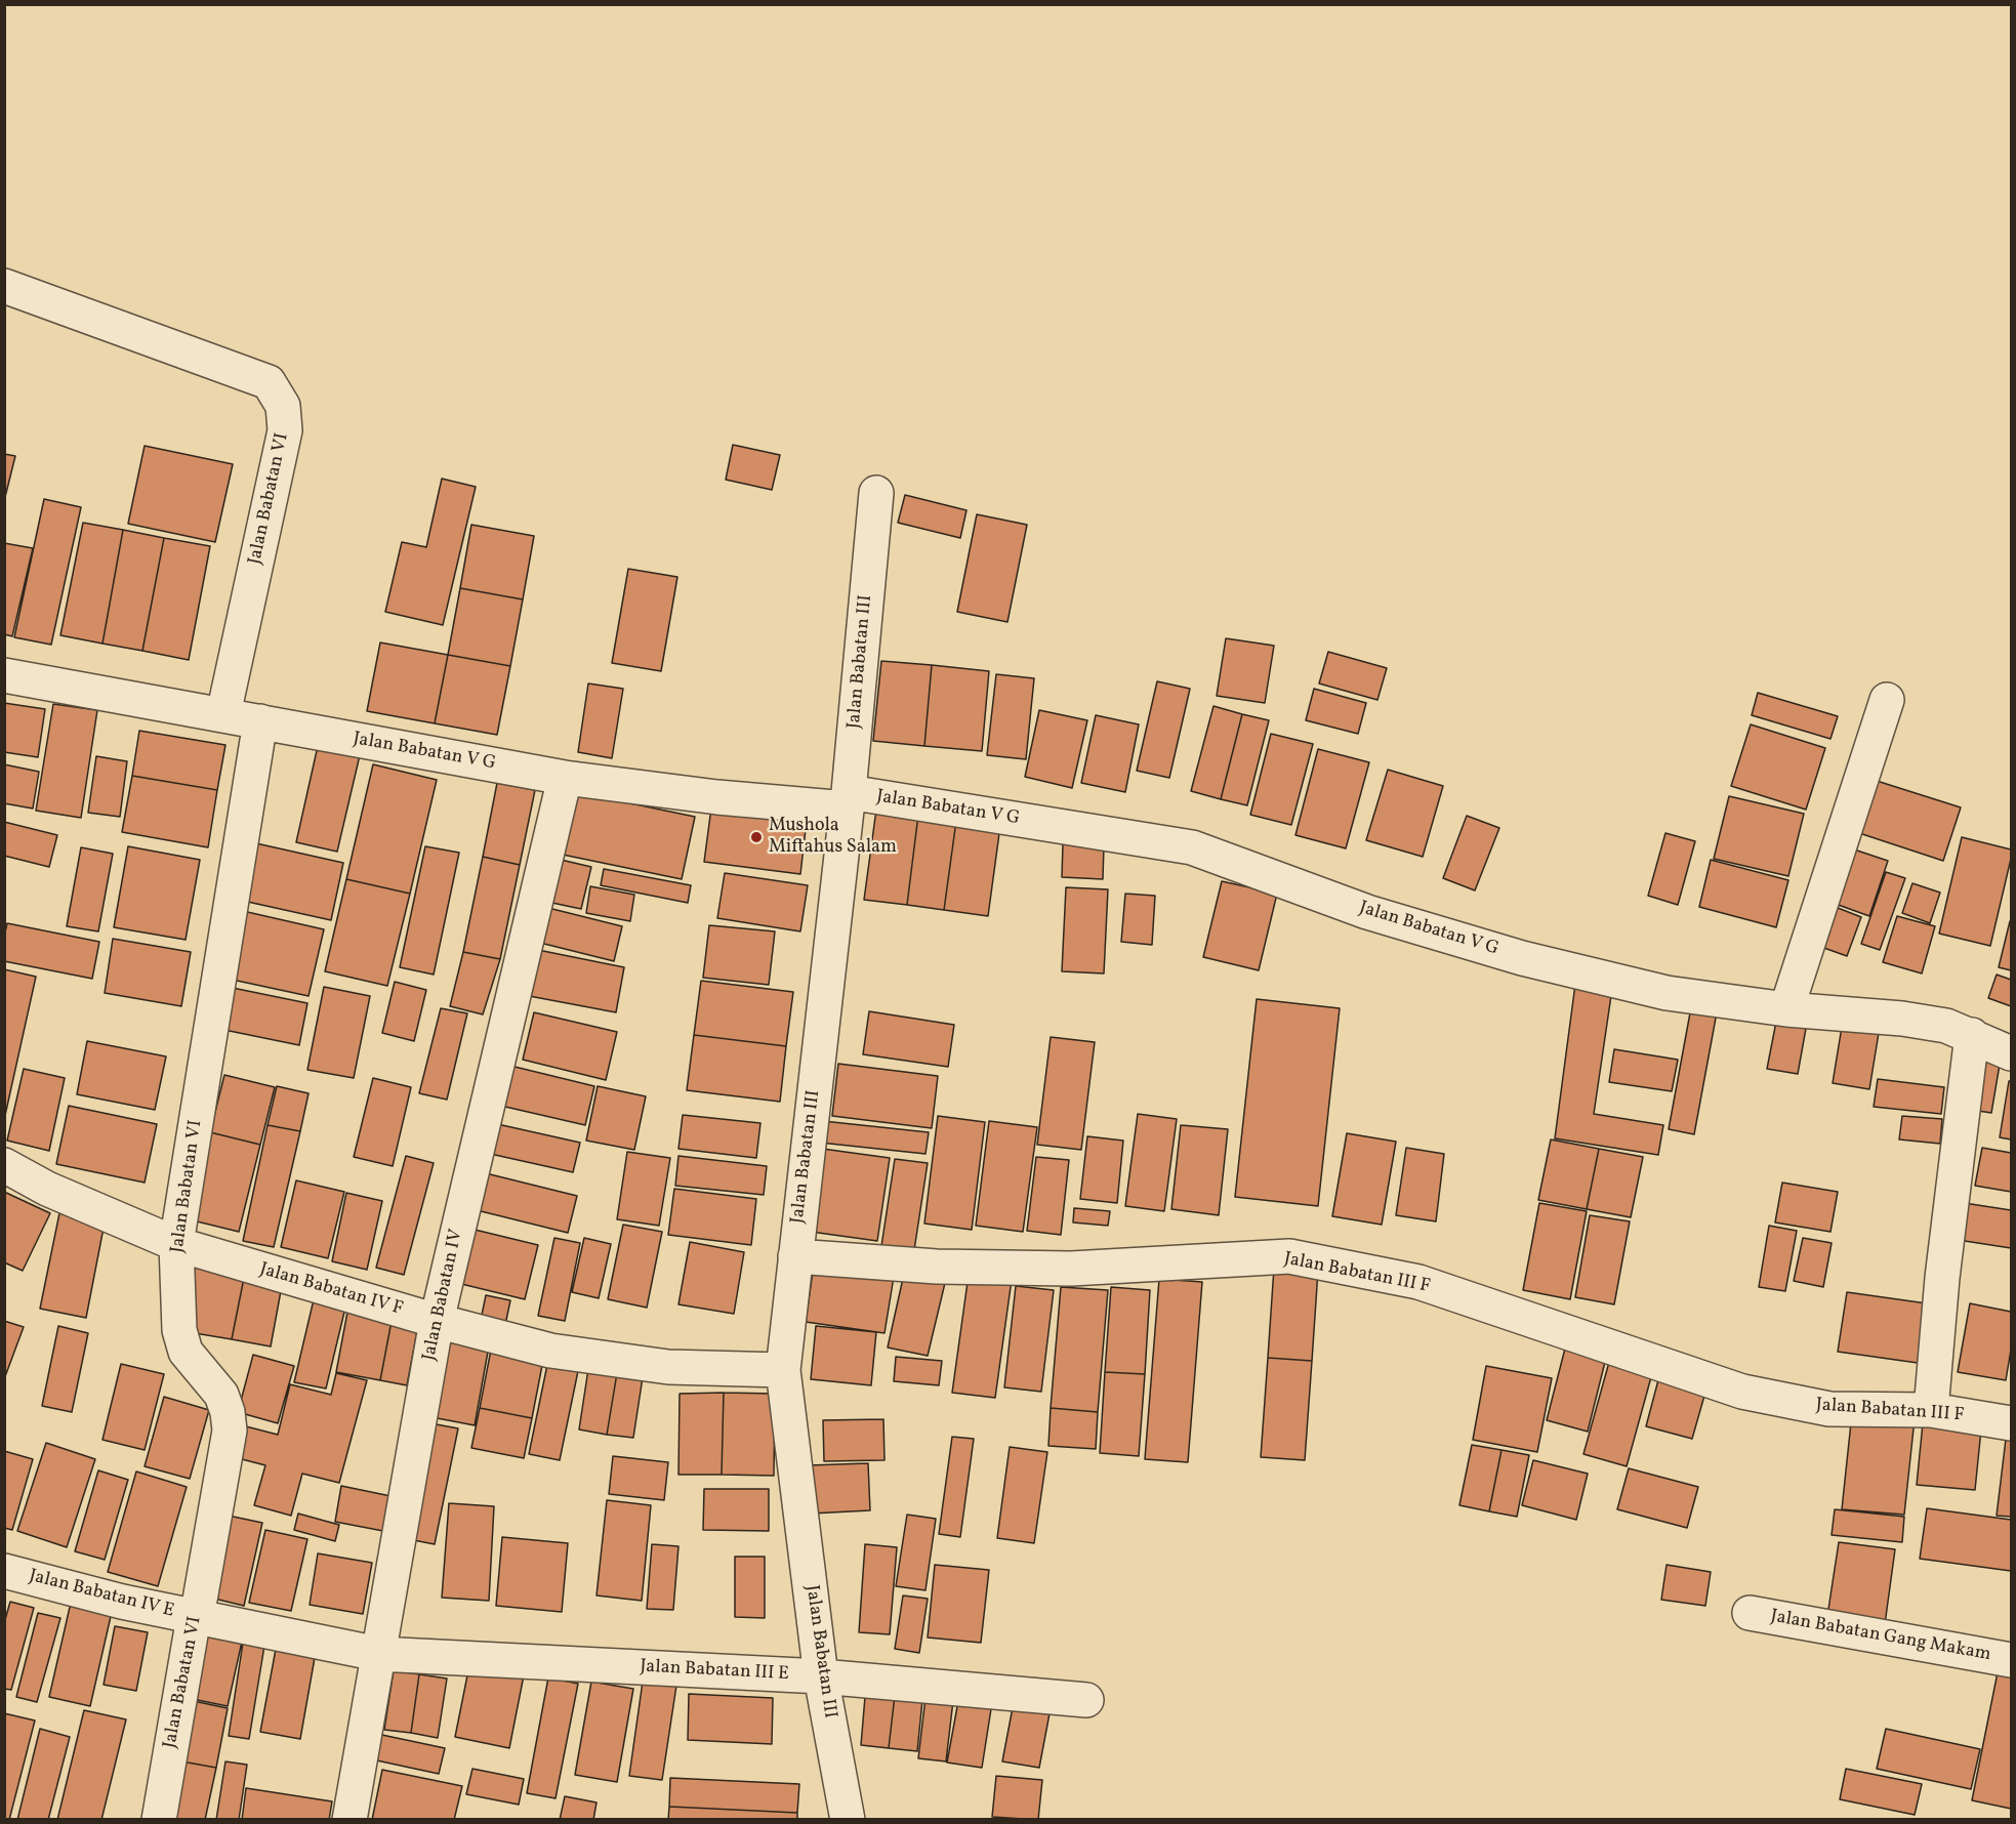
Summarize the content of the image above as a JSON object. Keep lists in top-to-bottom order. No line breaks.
{"streets":{"street":["Jalan Babatan VI","Jalan Babatan III","Jalan Babatan V G","Jalan Babatan III F","Jalan Babatan IV F","Jalan Babatan IV","Jalan Babatan IV E","Jalan Babatan Gang Makam","Jalan Babatan III E"]},"crossings":[["Jalan Babatan VI","Jalan Babatan V G"],["Jalan Babatan VI","Jalan Babatan IV F"],["Jalan Babatan VI","Jalan Babatan IV E"],["Jalan Babatan III","Jalan Babatan V G"],["Jalan Babatan III","Jalan Babatan III F"],["Jalan Babatan III","Jalan Babatan IV F"],["Jalan Babatan III","Jalan Babatan III E"],["Jalan Babatan V G","Jalan Babatan IV"],["Jalan Babatan IV F","Jalan Babatan IV"],["Jalan Babatan IV","Jalan Babatan IV E"],["Jalan Babatan IV","Jalan Babatan III E"],["Jalan Babatan IV E","Jalan Babatan III E"]],"places":["Mushola Miftahus Salam"]}
